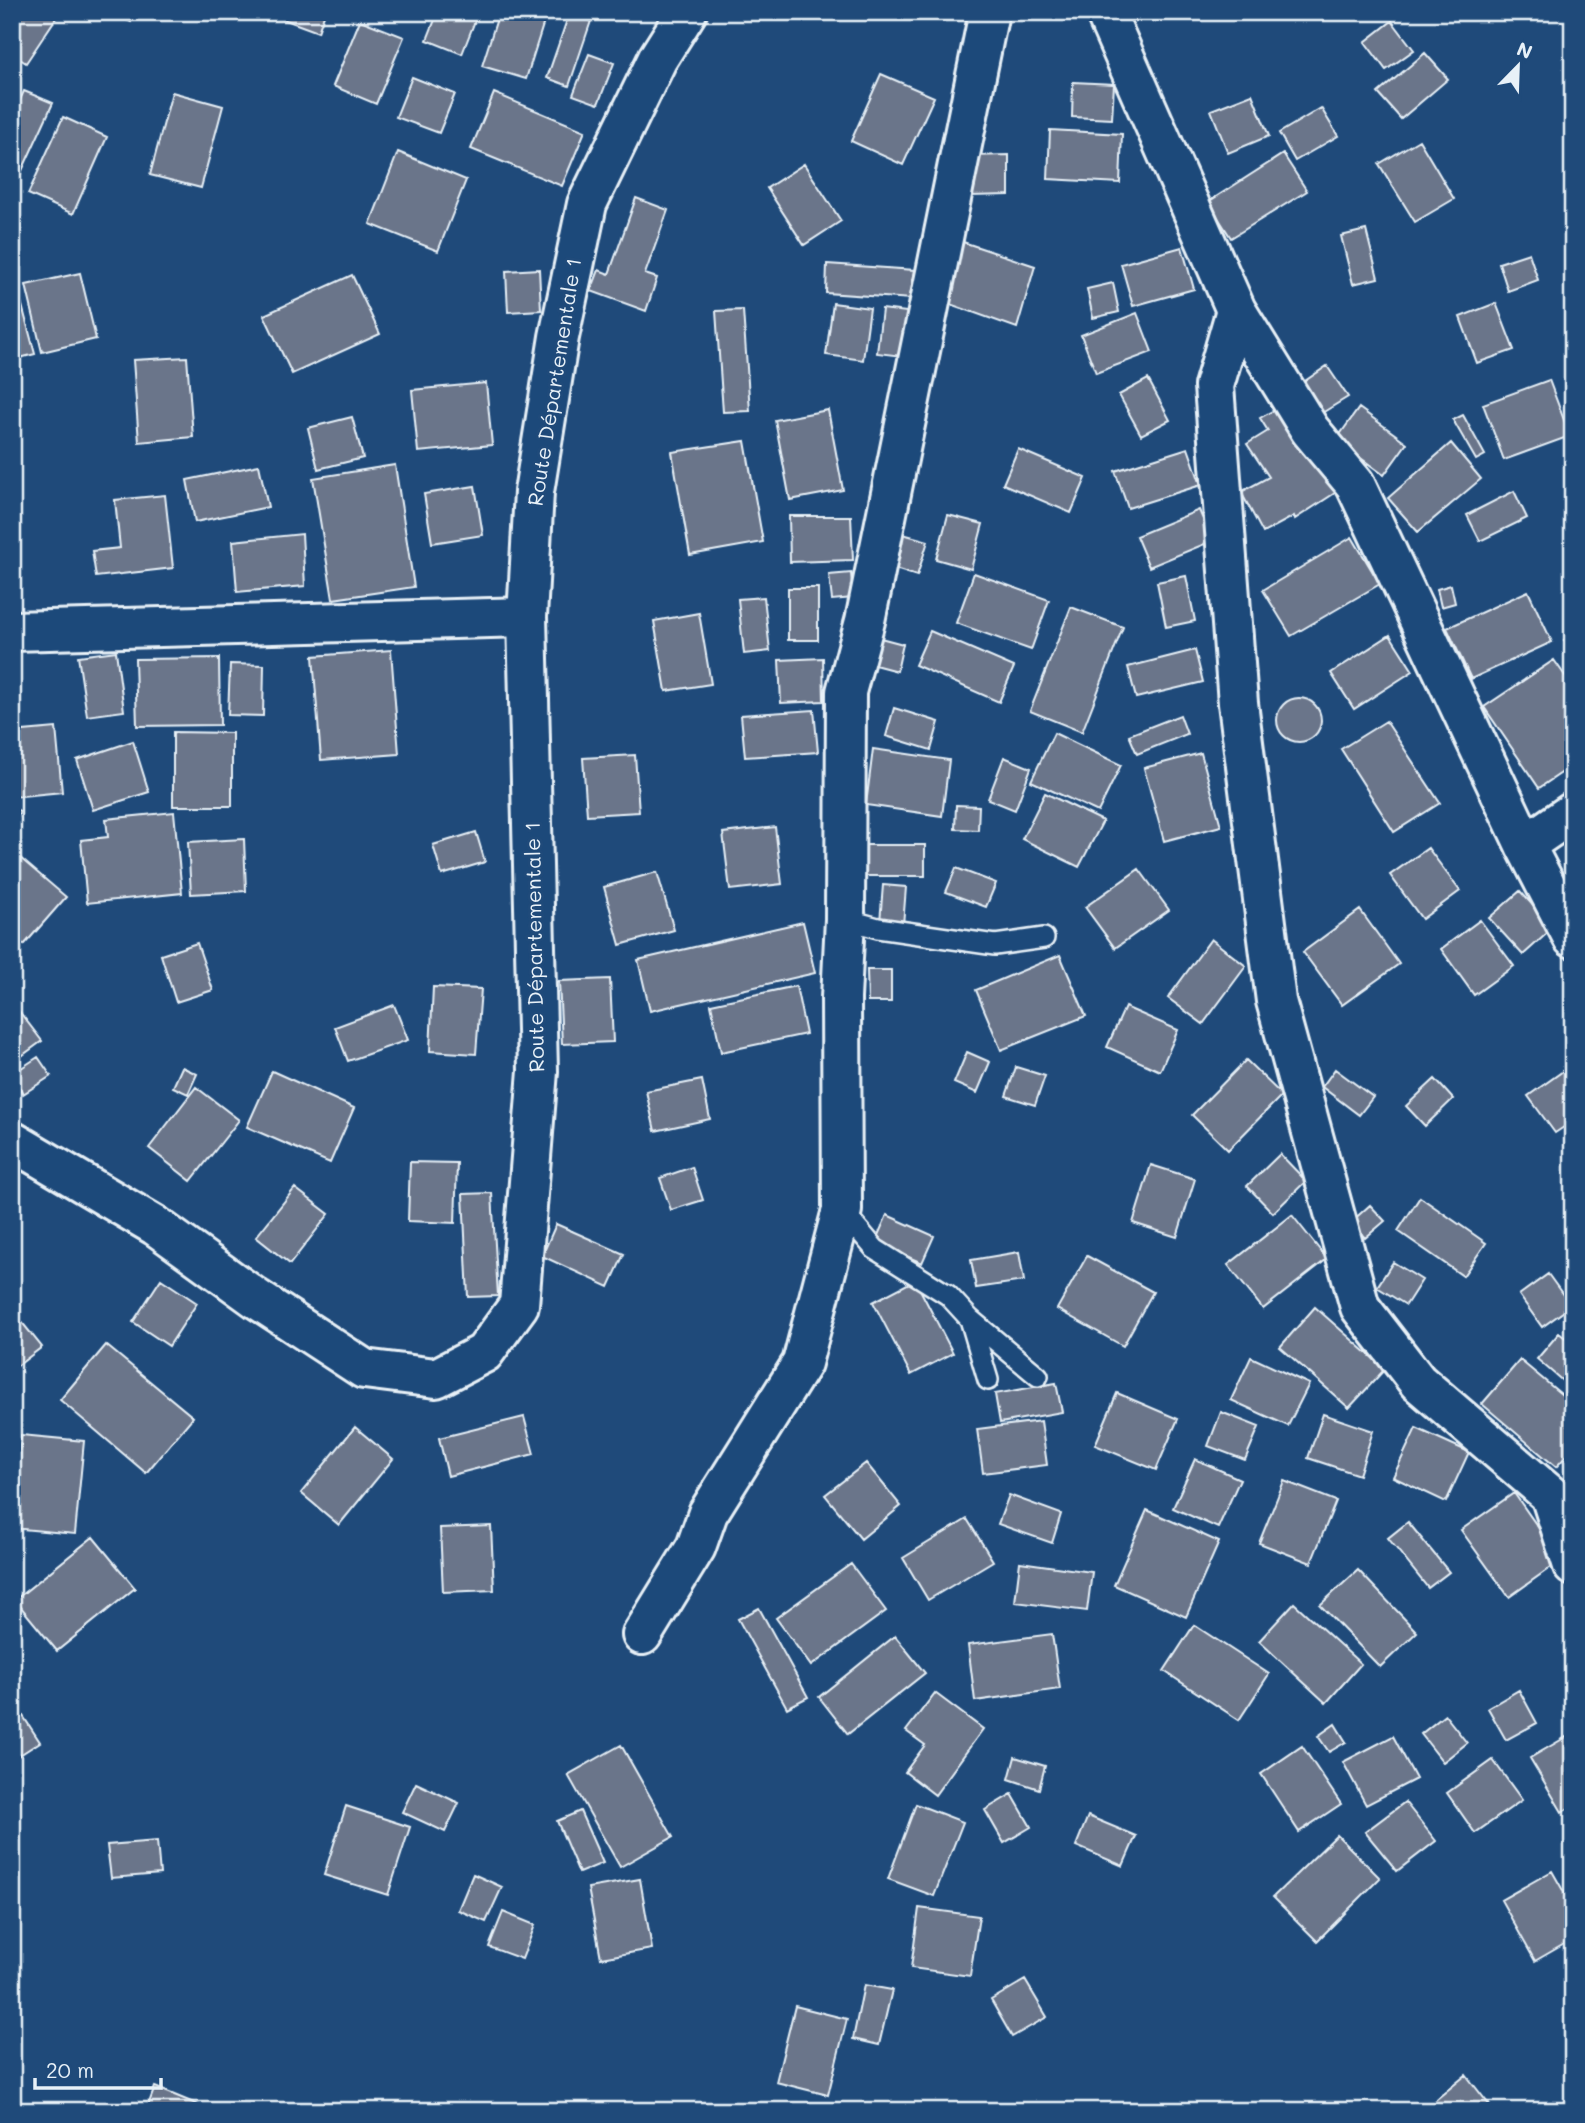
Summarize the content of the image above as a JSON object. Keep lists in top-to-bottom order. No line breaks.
{"streets":{"street":["Route Départementale 1"]},"scale_bar":"20 m","north":"top right"}
